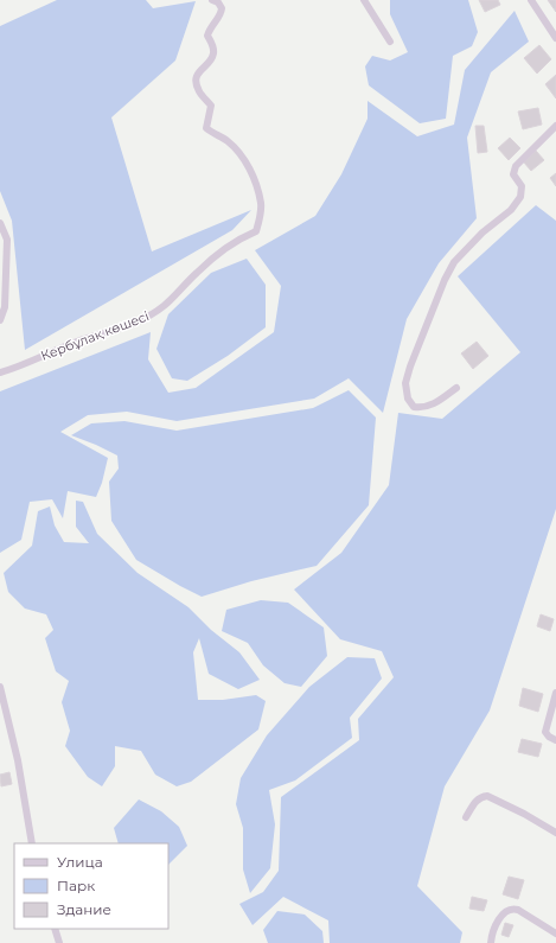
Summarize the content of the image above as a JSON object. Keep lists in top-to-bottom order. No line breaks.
{"streets":{"street":["Кербұлақ көшесі"]},"legend":["Улица","Парк","Здание"]}
